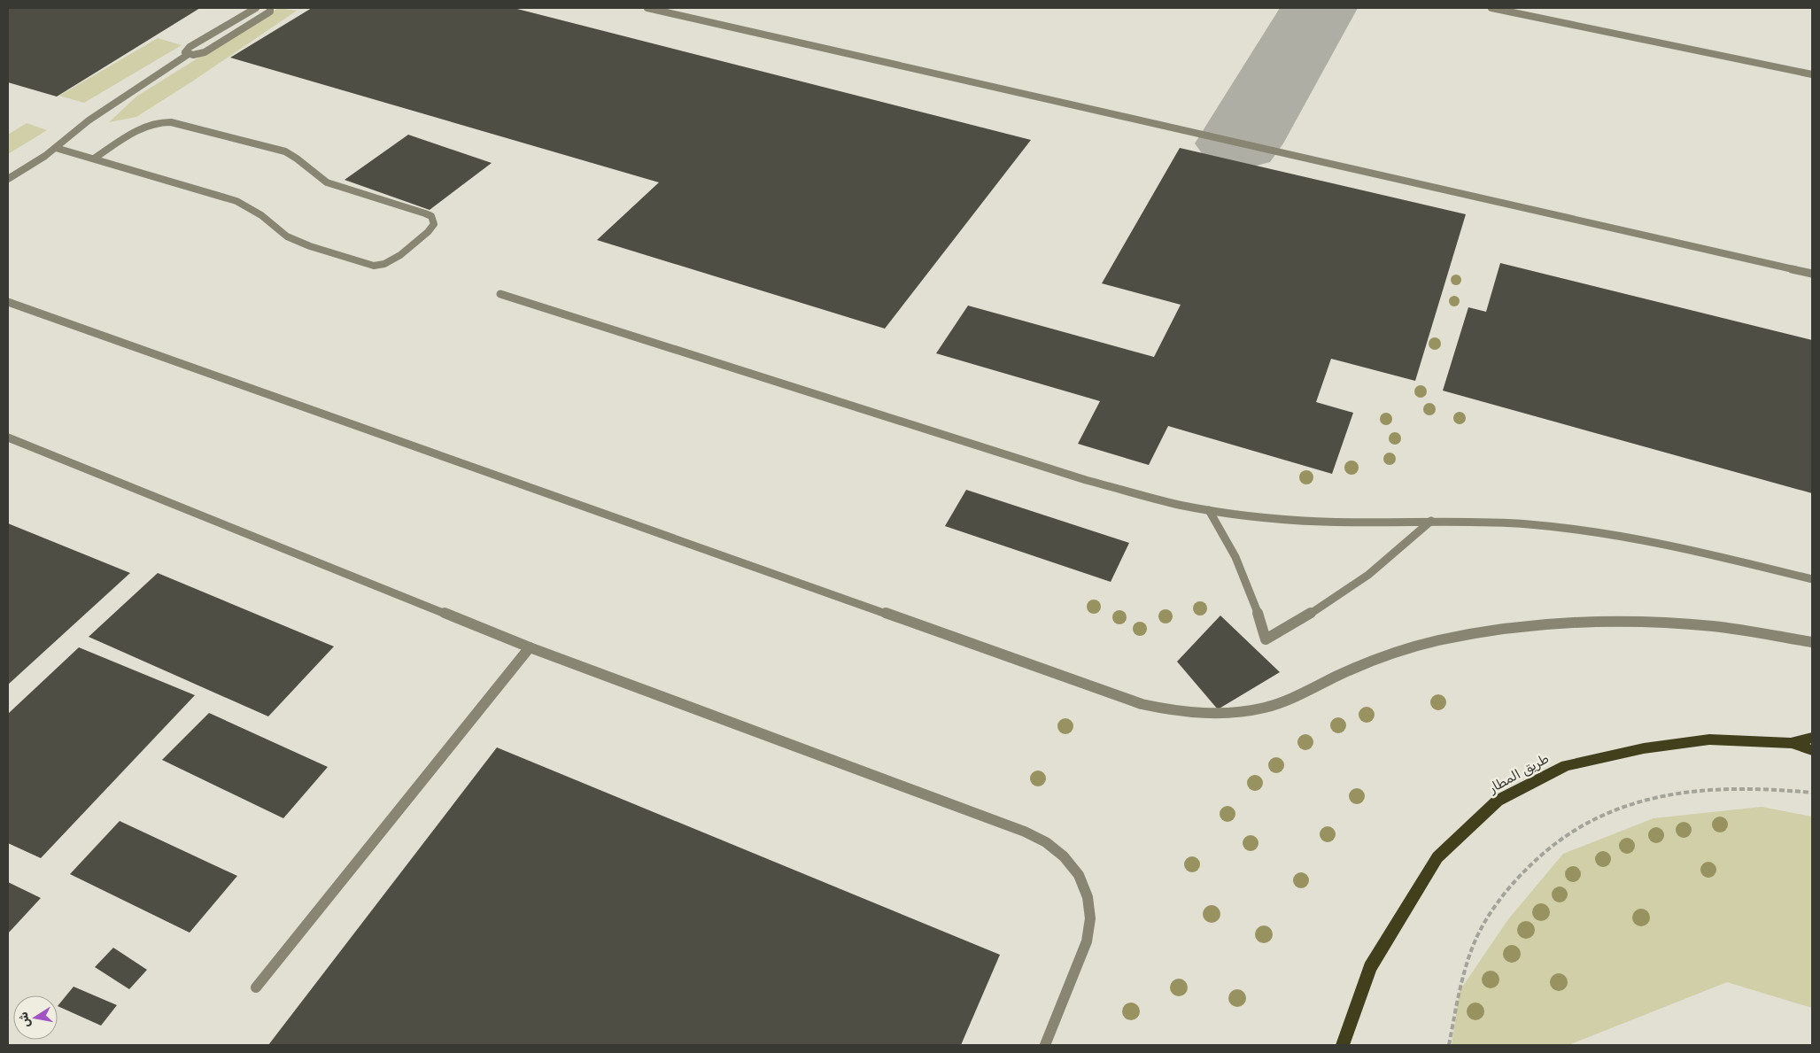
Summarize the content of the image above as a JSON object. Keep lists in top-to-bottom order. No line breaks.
{"streets":{"main road":["طريق المطار"]},"north":"left"}
